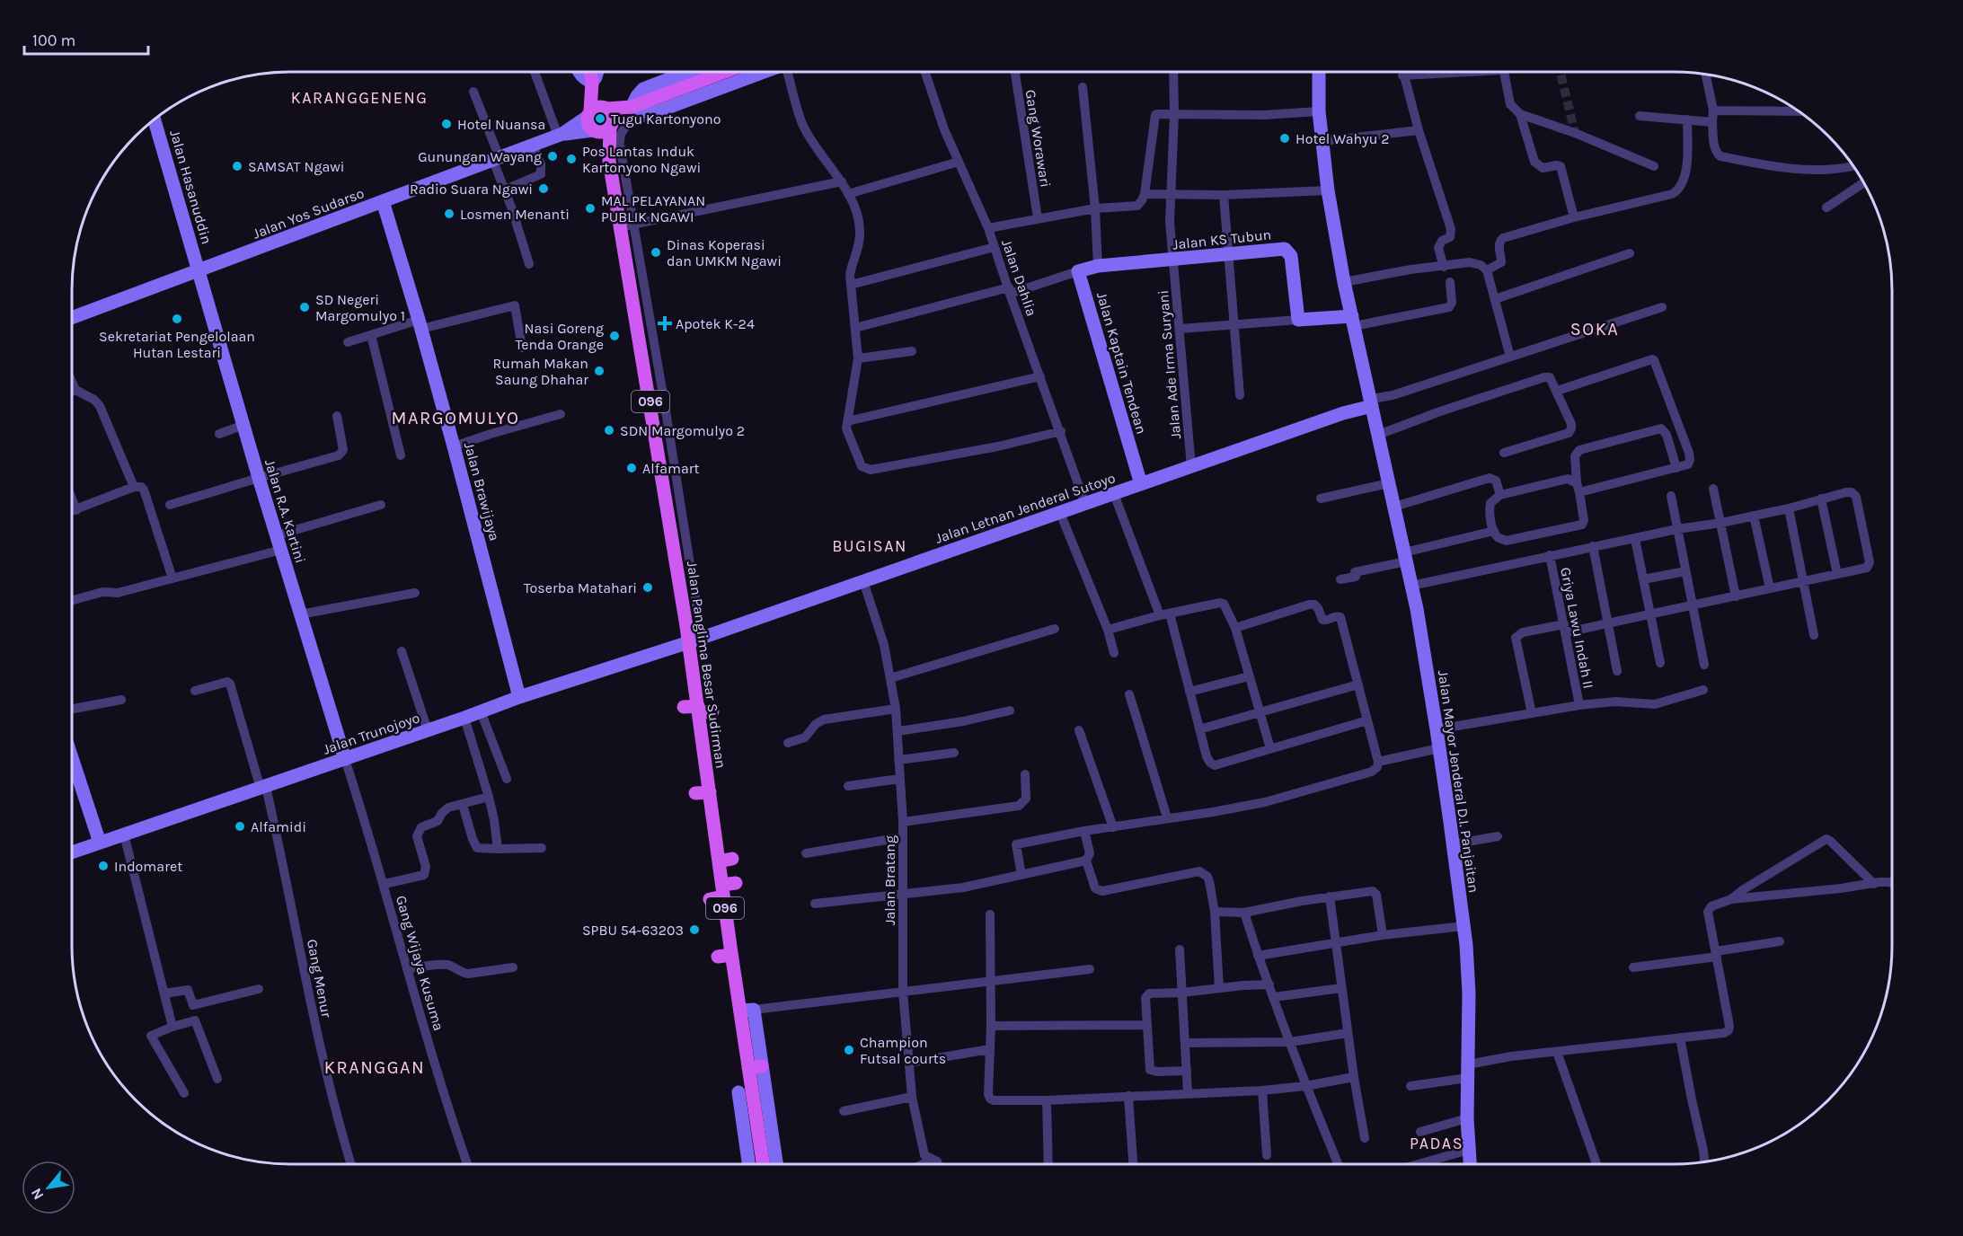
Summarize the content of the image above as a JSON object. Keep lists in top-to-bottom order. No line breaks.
{"streets":{"main road":["Jalan Hasanuddin","Jalan Yos Sudarso","Jalan KS Tubun","Jalan Kaptain Tendean","096","Jalan Brawijaya","Jalan Letnan Jenderal Sutoyo","Jalan R.A. Kartini","Jalan Panglima Besar Sudirman","Jalan Trunojoyo","Jalan Mayor Jenderal D.I. Panjaitan"],"street":["Gang Worawari","Jalan Dahlia","Jalan Ade Irma Suryani","Griya Lawu Indah II","Jalan Bratang","Gang Wijaya Kusuma","Gang Menur"]},"crossings":[["Jalan Hasanuddin","Jalan Yos Sudarso"],["Jalan Hasanuddin","Jalan R.A. Kartini"],["Jalan Yos Sudarso","Jalan Brawijaya"],["Jalan Yos Sudarso","Jalan R.A. Kartini"],["Jalan Yos Sudarso","Jalan Panglima Besar Sudirman"],["Jalan KS Tubun","Jalan Ade Irma Suryani"],["Jalan Dahlia","Jalan Letnan Jenderal Sutoyo"],["Jalan Kaptain Tendean","Jalan Letnan Jenderal Sutoyo"],["Jalan Ade Irma Suryani","Jalan Letnan Jenderal Sutoyo"],["Jalan Brawijaya","Jalan Trunojoyo"],["Jalan Letnan Jenderal Sutoyo","Jalan Panglima Besar Sudirman"],["Jalan Letnan Jenderal Sutoyo","Jalan Trunojoyo"],["Jalan Letnan Jenderal Sutoyo","Jalan Mayor Jenderal D.I. Panjaitan"],["Jalan Letnan Jenderal Sutoyo","Jalan Bratang"],["Jalan R.A. Kartini","Jalan Trunojoyo"],["Jalan R.A. Kartini","Gang Wijaya Kusuma"],["Jalan Panglima Besar Sudirman","Jalan Trunojoyo"],["Jalan Trunojoyo","Gang Wijaya Kusuma"],["Jalan Trunojoyo","Gang Menur"]],"districts":["KARANGGENENG","SOKA","MARGOMULYO","BUGISAN","KRANGGAN","PADAS"],"places":{"other":["Tugu Kartonyono","Hotel Nuansa","Hotel Wahyu 2","Gunungan Wayang","Pos Lantas Induk Kartonyono Ngawi","SAMSAT Ngawi","Radio Suara Ngawi","MAL PELAYANAN PUBLIK NGAWI","Losmen Menanti","Dinas Koperasi dan UMKM Ngawi","SD Negeri Margomulyo 1","Sekretariat Pengelolaan Hutan Lestari","Nasi Goreng Tenda Orange","Rumah Makan Saung Dhahar","SDN Margomulyo 2","Alfamart","Toserba Matahari","Alfamidi","Indomaret","SPBU 54-63203","Champion Futsal courts"],"health":["Apotek K-24"]},"scale_bar":"100 m","north":"bottom left"}
